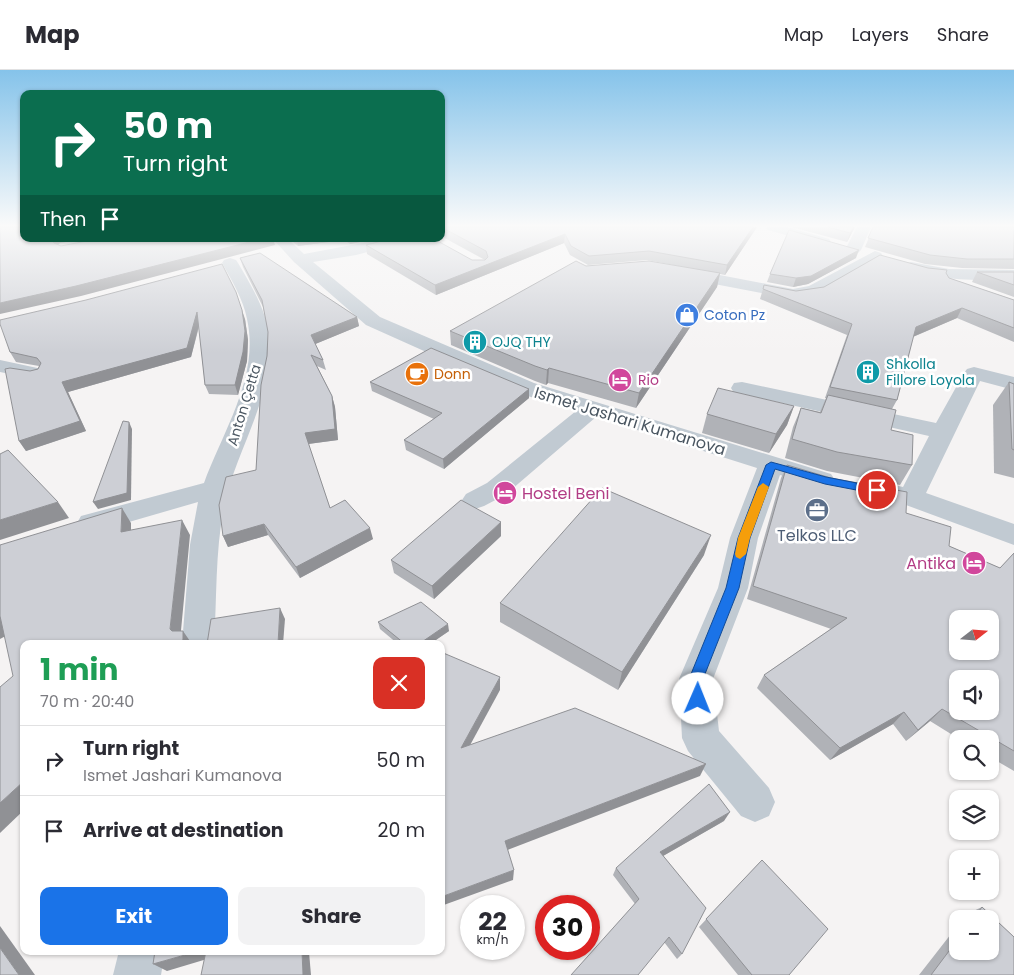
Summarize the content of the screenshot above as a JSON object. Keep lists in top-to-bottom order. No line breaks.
{"streets":{"street":["Anton Çetta","Ismet Jashari Kumanova"]},"places":{"shop":["Coton Pz"],"building":["OJQ THY","Shkolla Fillore Loyola"],"cafe":["Donn"],"hotel":["Rio","Hostel Beni","Antika"],"office":["Telkos LLC"]},"north":"right","page":{"header":"Map","nav":["Map","Layers","Share"],"turn":["50 m","Turn right"],"then":"Then","map_buttons":["+","−"],"heading":["1 min","70 m · 20:40"],"list":[{"name":"Turn right","note":"Ismet Jashari Kumanova","value":"50 m"},{"name":"Arrive at destination","value":"20 m"}],"buttons":["Exit","Share"],"speed":"22 km/h","limit":"30"}}
